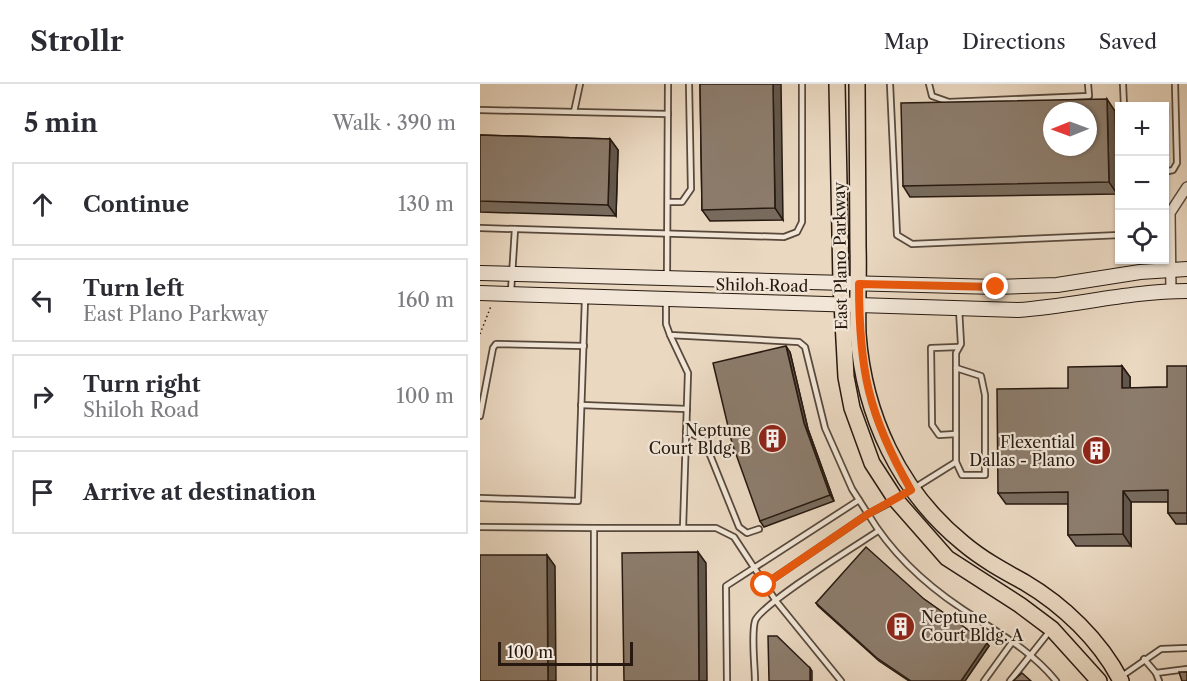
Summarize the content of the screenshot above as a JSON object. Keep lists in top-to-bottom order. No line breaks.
{"streets":{"main road":["East Plano Parkway","Shiloh Road"]},"crossings":[["East Plano Parkway","Shiloh Road"]],"places":{"building":["Neptune Court Bldg. B","Flexential Dallas - Plano","Neptune Court Bldg. A"]},"scale_bar":"100 m","north":"left","page":{"header":"Strollr","nav":["Map","Directions","Saved"],"heading":["5 min","Walk · 390 m"],"map_buttons":["+","−"],"list":[["Continue","130 m"],["Turn left","East Plano Parkway","160 m"],["Turn right","Shiloh Road","100 m"],"Arrive at destination"],"scale":"100 m"}}
